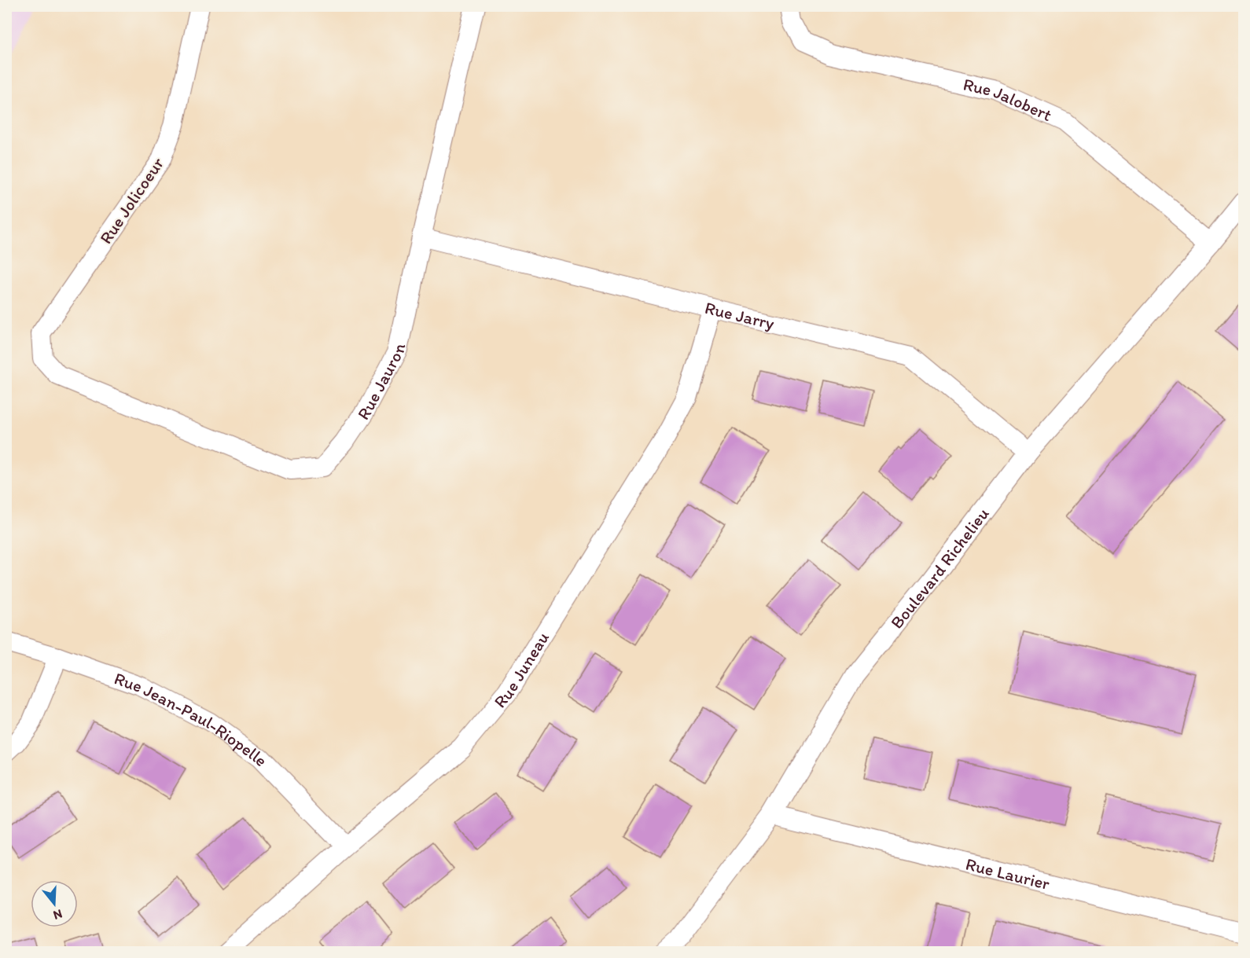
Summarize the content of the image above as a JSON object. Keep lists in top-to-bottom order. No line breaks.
{"streets":{"street":["Rue Jalobert","Rue Jolicoeur","Rue Jarry","Rue Jauron","Boulevard Richelieu","Rue Juneau","Rue Jean-Paul-Riopelle","Rue Laurier"]},"crossings":[["Rue Jalobert","Boulevard Richelieu"],["Rue Jolicoeur","Rue Jauron"],["Rue Jarry","Rue Jauron"],["Rue Jarry","Boulevard Richelieu"],["Rue Jarry","Rue Juneau"],["Boulevard Richelieu","Rue Laurier"],["Rue Juneau","Rue Jean-Paul-Riopelle"]],"north":"bottom"}
